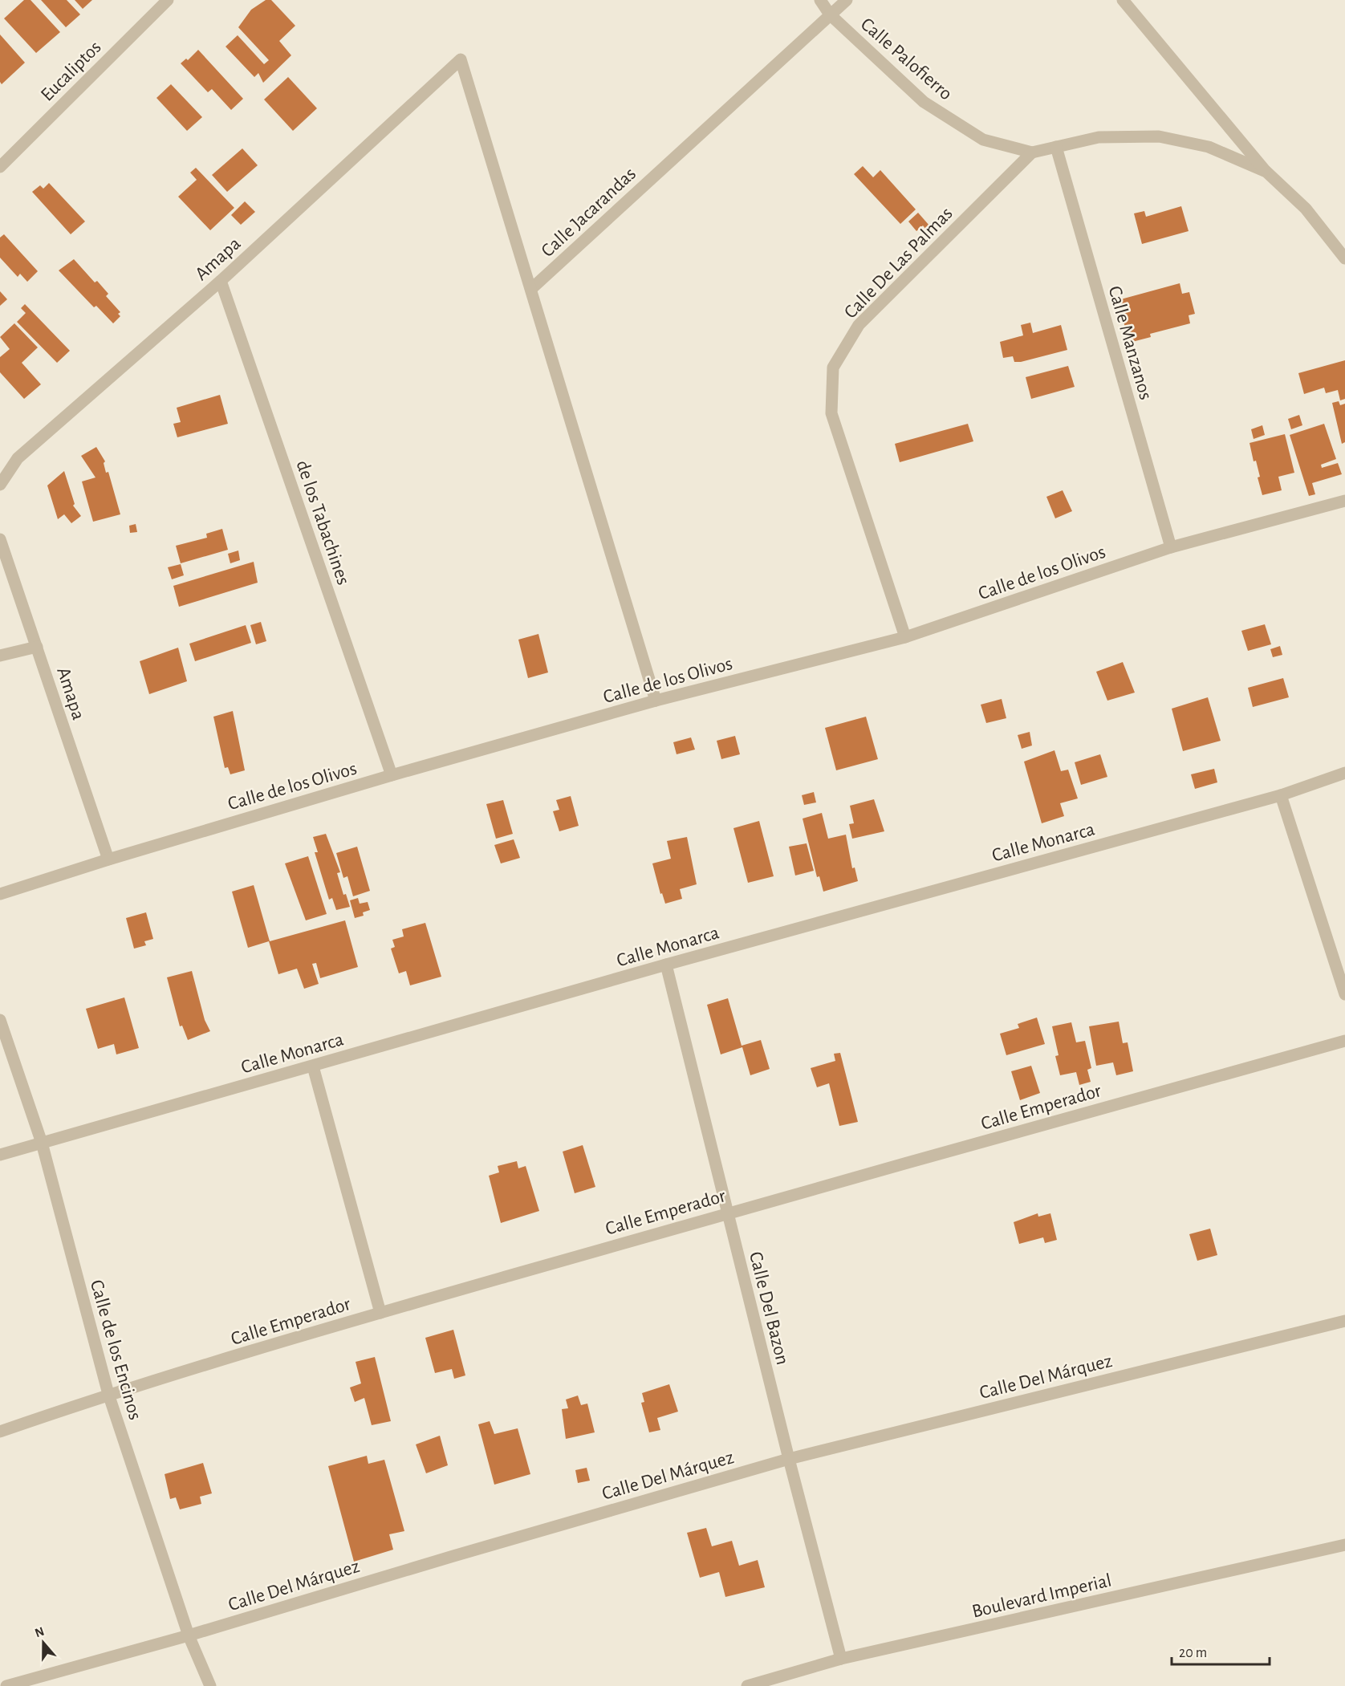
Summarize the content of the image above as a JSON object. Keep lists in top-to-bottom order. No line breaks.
{"streets":{"street":["Calle Palofierro","Eucaliptos","Calle Jacarandas","Amapa","Calle De Las Palmas","Calle Manzanos","de los Tabachines","Calle de los Olivos","Calle Monarca","Calle Emperador","Calle Del Bazon","Calle de los Encinos","Calle Del Márquez","Boulevard Imperial"]},"crossings":[["Calle Palofierro","Calle Jacarandas"],["Calle Palofierro","Calle De Las Palmas"],["Calle Jacarandas","Amapa"],["Amapa","de los Tabachines"],["Amapa","Calle de los Olivos"],["Calle De Las Palmas","Calle de los Olivos"],["Calle Manzanos","Calle de los Olivos"],["de los Tabachines","Calle de los Olivos"],["Calle Monarca","Calle Del Bazon"],["Calle Monarca","Calle de los Encinos"],["Calle Emperador","Calle Del Bazon"],["Calle Emperador","Calle de los Encinos"],["Calle Del Bazon","Calle Del Márquez"],["Calle Del Bazon","Boulevard Imperial"],["Calle de los Encinos","Calle Del Márquez"]],"scale_bar":"20 m","north":"top"}
